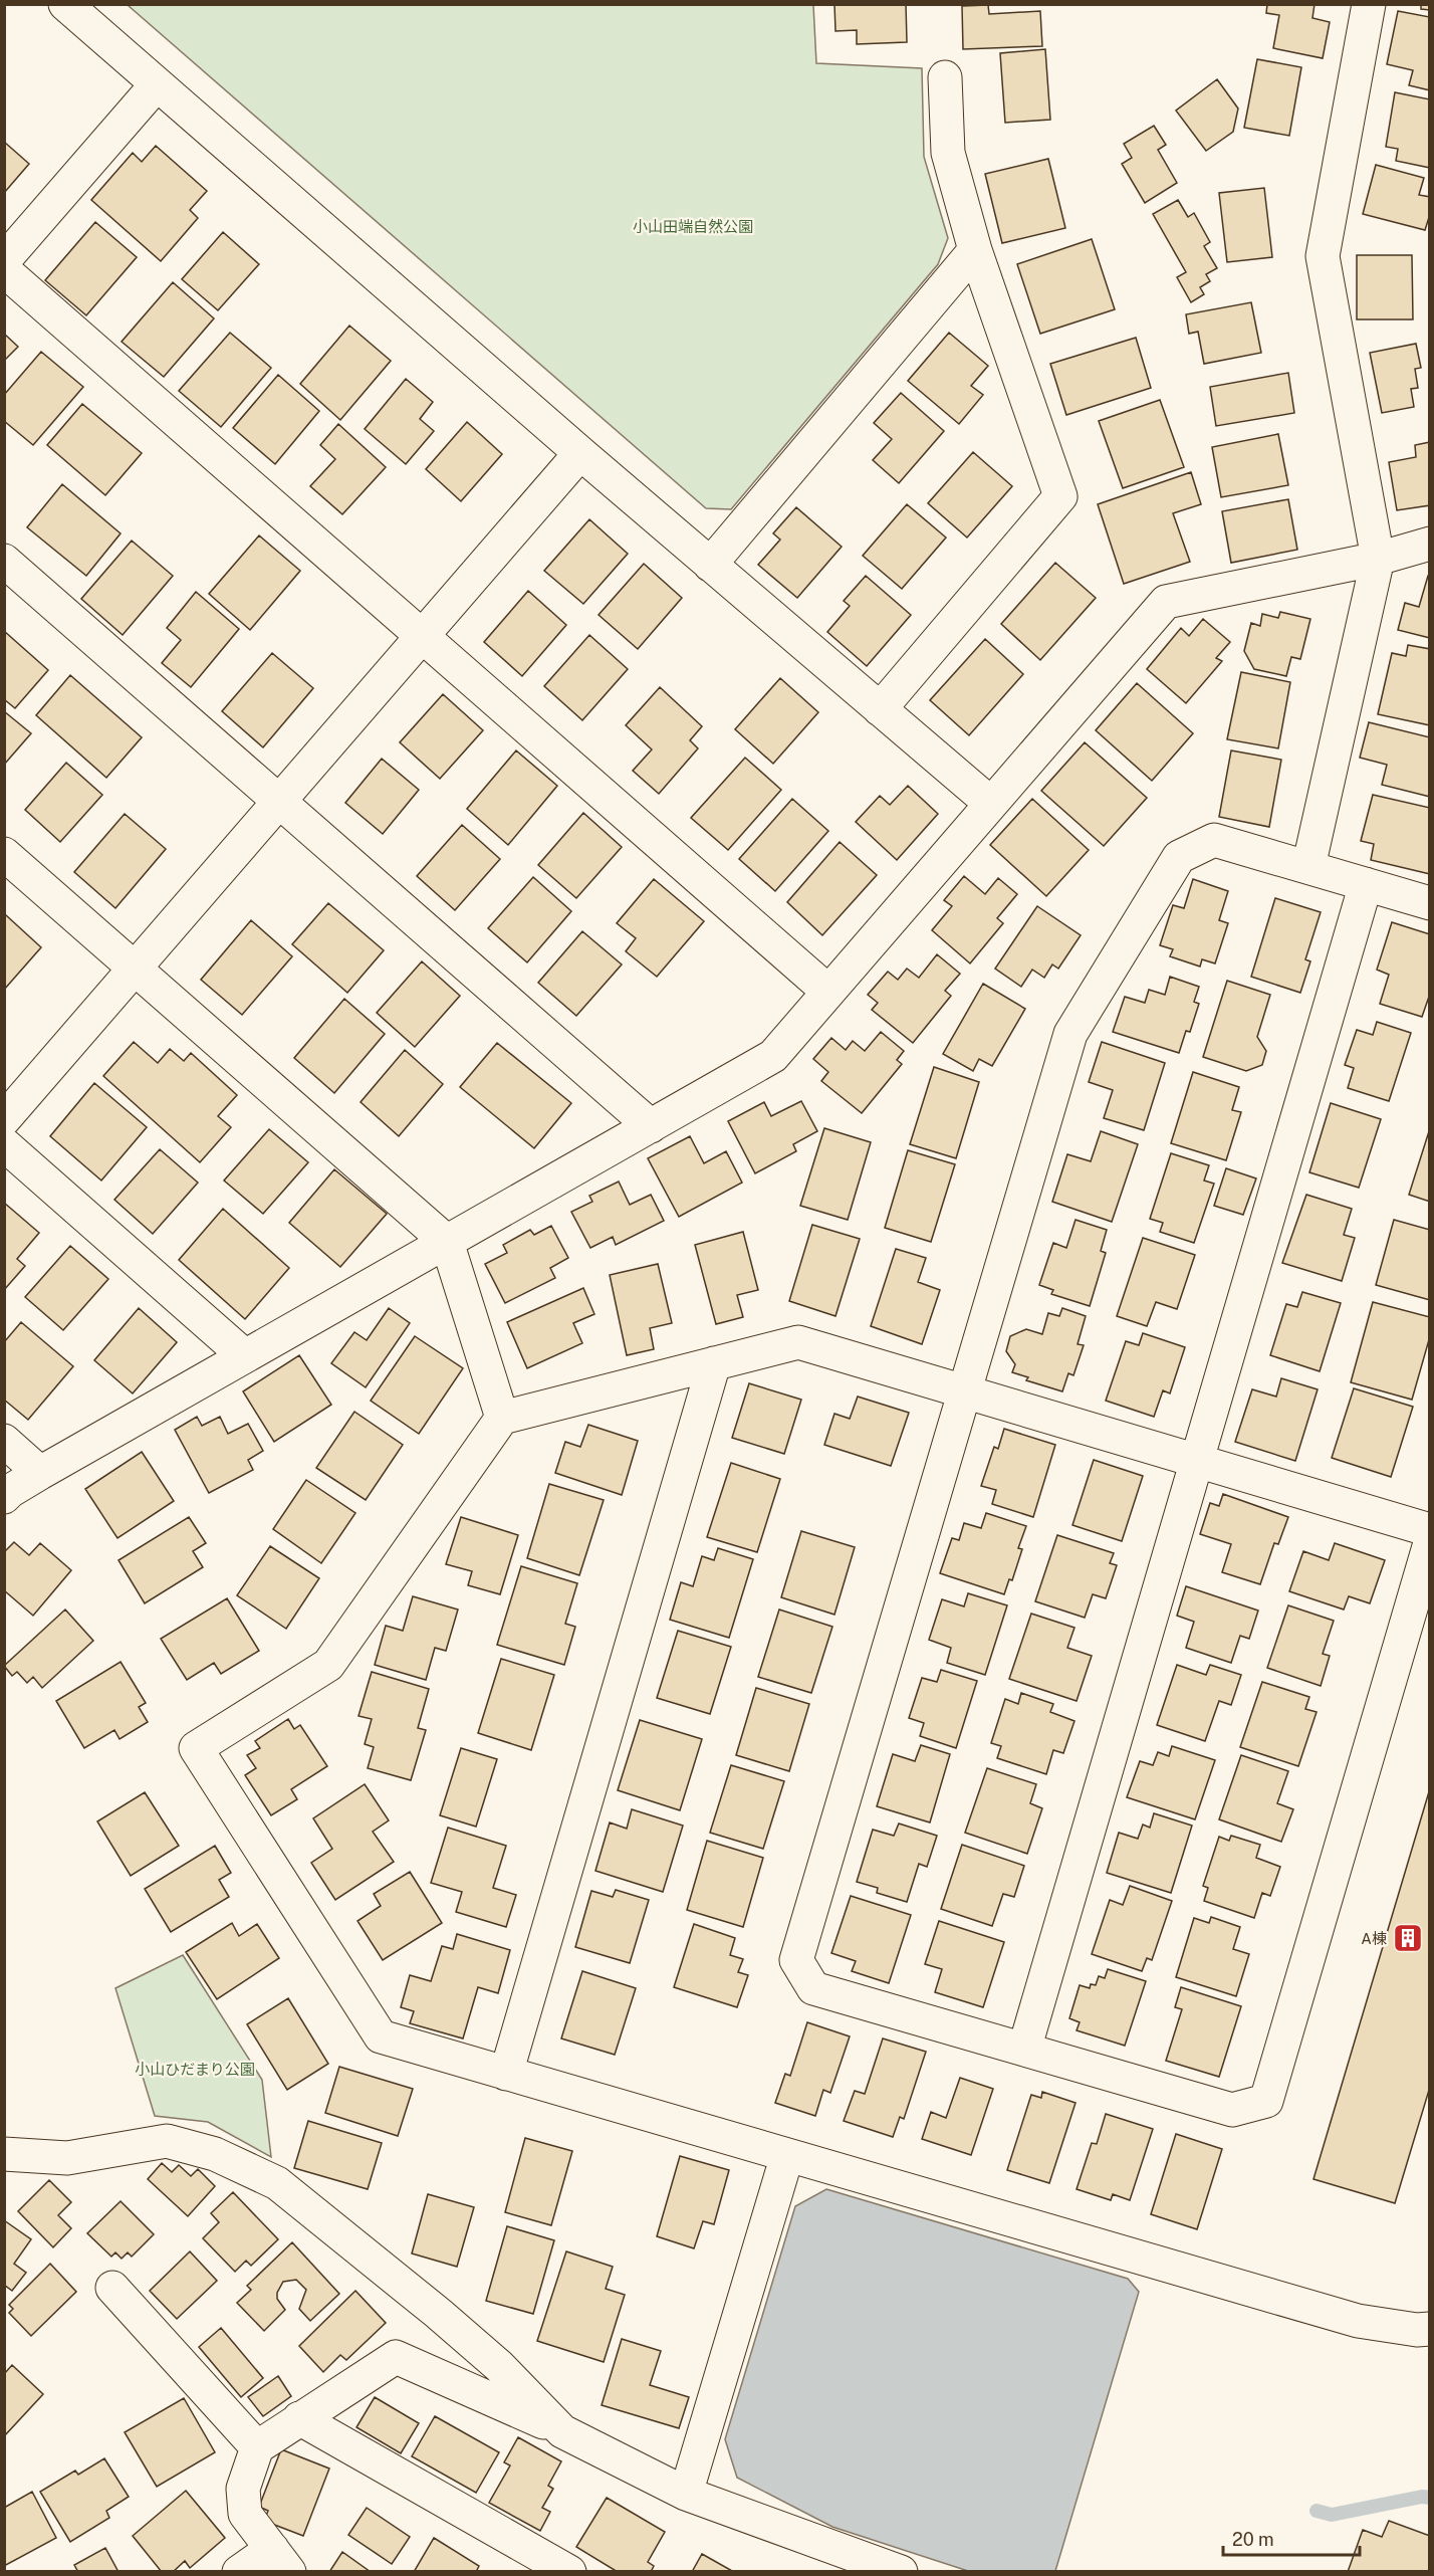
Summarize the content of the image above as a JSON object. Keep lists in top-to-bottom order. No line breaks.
{"parks":["小山田端自然公園","小山ひだまり公園"],"places":{"building":["A棟"]},"scale_bar":"20 m"}
